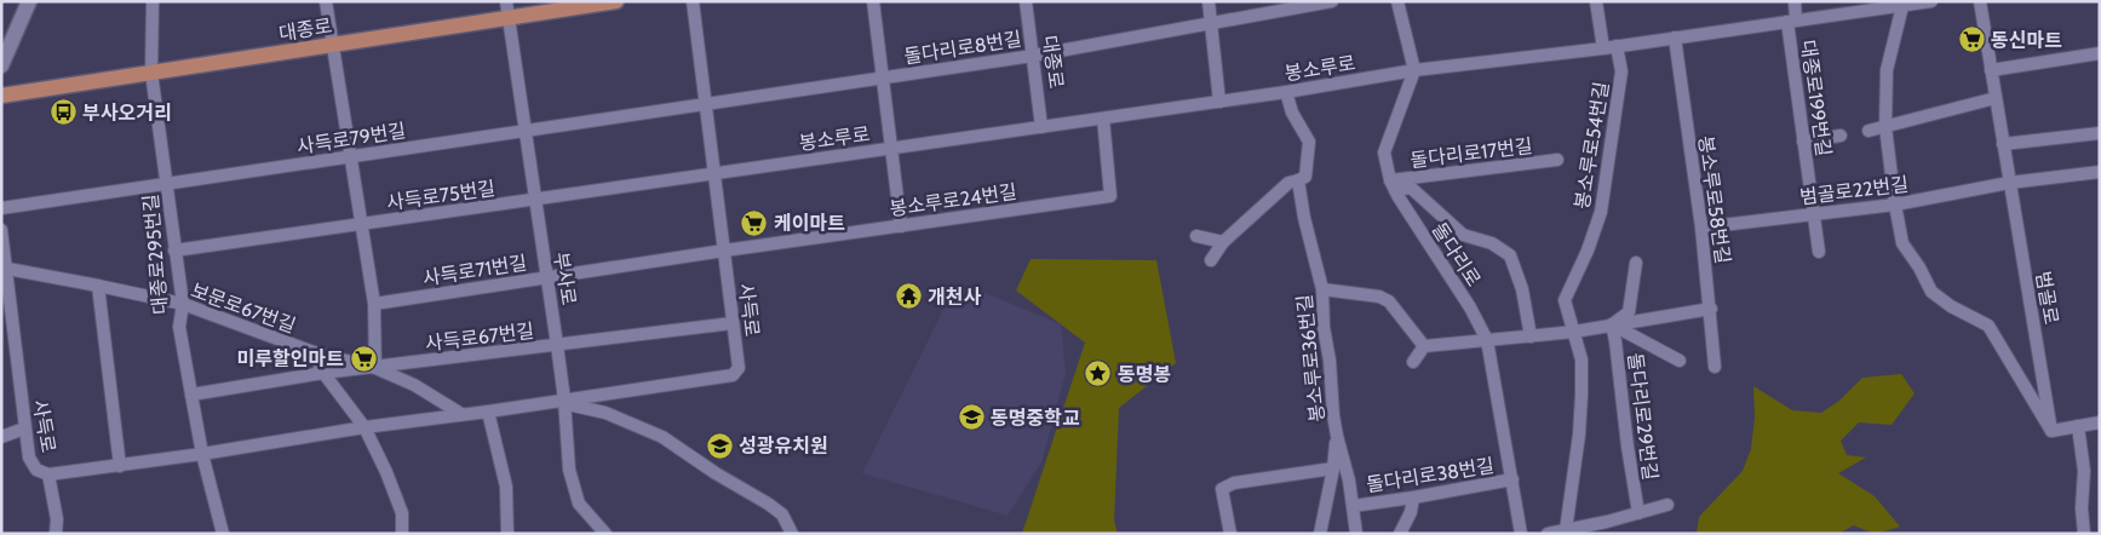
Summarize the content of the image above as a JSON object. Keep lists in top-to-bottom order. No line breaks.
{"streets":{"main road":["대종로"],"street":["돌다리로8번길","봉소루로","대종로199번길","사득로79번길","봉소루로54번길","돌다리로17번길","범골로22번길","사득로75번길","봉소루로24번길","봉소루로58번길","대종로295번길","돌다리로","사득로71번길","부사로","범골로","보문로67번길","사득로","사득로67번길","봉소루로36번길","돌다리로29번길","돌다리로38번길"]},"crossings":[["대종로","돌다리로8번길"],["대종로","봉소루로"],["대종로","대종로295번길"],["대종로","부사로"],["돌다리로8번길","사득로79번길"],["돌다리로8번길","사득로"],["봉소루로","대종로199번길"],["봉소루로","봉소루로54번길"],["봉소루로","사득로75번길"],["봉소루로","봉소루로24번길"],["봉소루로","봉소루로58번길"],["봉소루로","돌다리로"],["봉소루로","사득로"],["봉소루로","봉소루로36번길"],["대종로199번길","범골로22번길"],["사득로79번길","대종로295번길"],["사득로79번길","부사로"],["사득로79번길","사득로"],["돌다리로17번길","돌다리로"],["범골로22번길","봉소루로58번길"],["범골로22번길","범골로"],["사득로75번길","대종로295번길"],["사득로75번길","부사로"],["사득로75번길","사득로"],["봉소루로24번길","사득로71번길"],["봉소루로24번길","사득로"],["대종로295번길","보문로67번길"],["대종로295번길","사득로"],["돌다리로","돌다리로38번길"],["사득로71번길","부사로"],["사득로71번길","사득로"],["부사로","사득로"],["부사로","사득로67번길"],["보문로67번길","사득로"],["보문로67번길","사득로67번길"],["사득로","사득로67번길"],["봉소루로36번길","돌다리로38번길"]],"places":{"supermarket":["동신마트","케이마트","미루할인마트"],"bus stop":["부사오거리"],"temple":["개천사"],"place":["동명봉"],"school or university":["동명중학교","성광유치원"]}}
